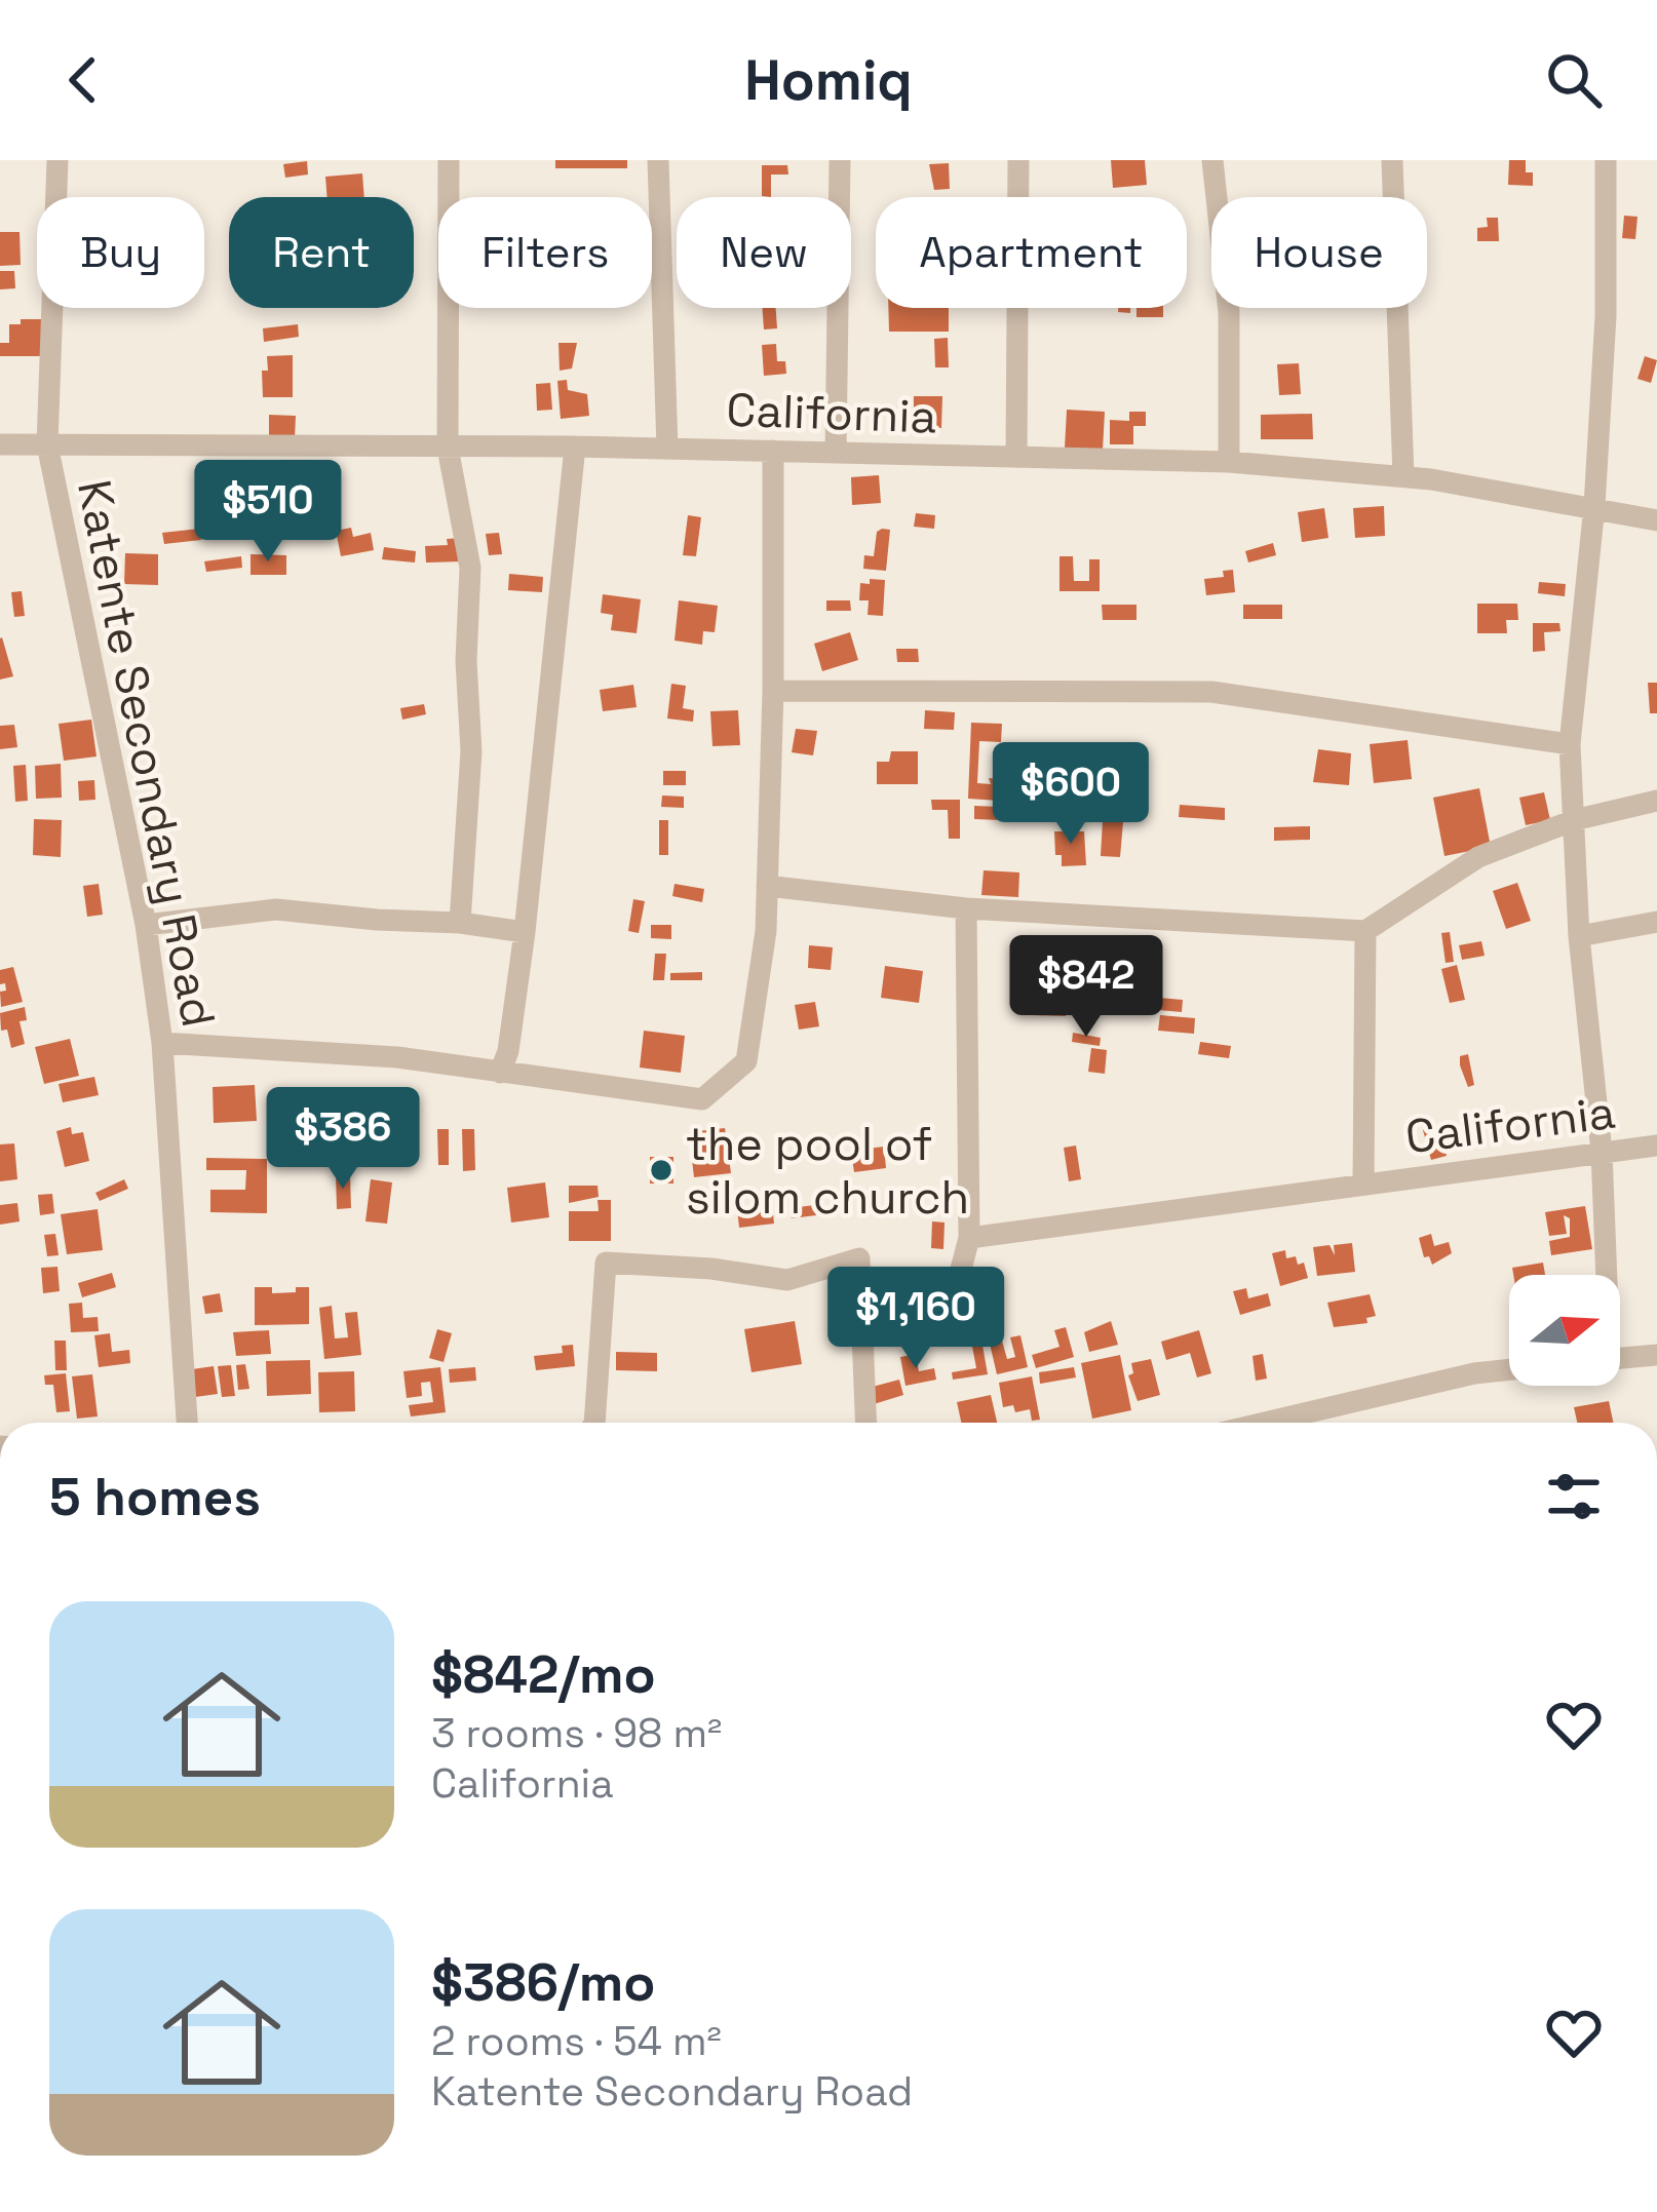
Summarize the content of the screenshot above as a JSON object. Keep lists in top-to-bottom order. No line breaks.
{"streets":{"street":["California","Katente Secondary Road"]},"crossings":[["California","Katente Secondary Road"]],"places":["the pool of silom church"],"north":"right","page":{"header":"Homiq","chip":["Buy","Rent","Filters","New","Apartment","House"],"price":["$510","$600","$842","$386","$1,160"],"heading":"5 homes","list":[{"name":"$842/mo","note":"3 rooms · 98 m² · California"},{"name":"$386/mo","note":"2 rooms · 54 m² · Katente Secondary Road"}]}}
